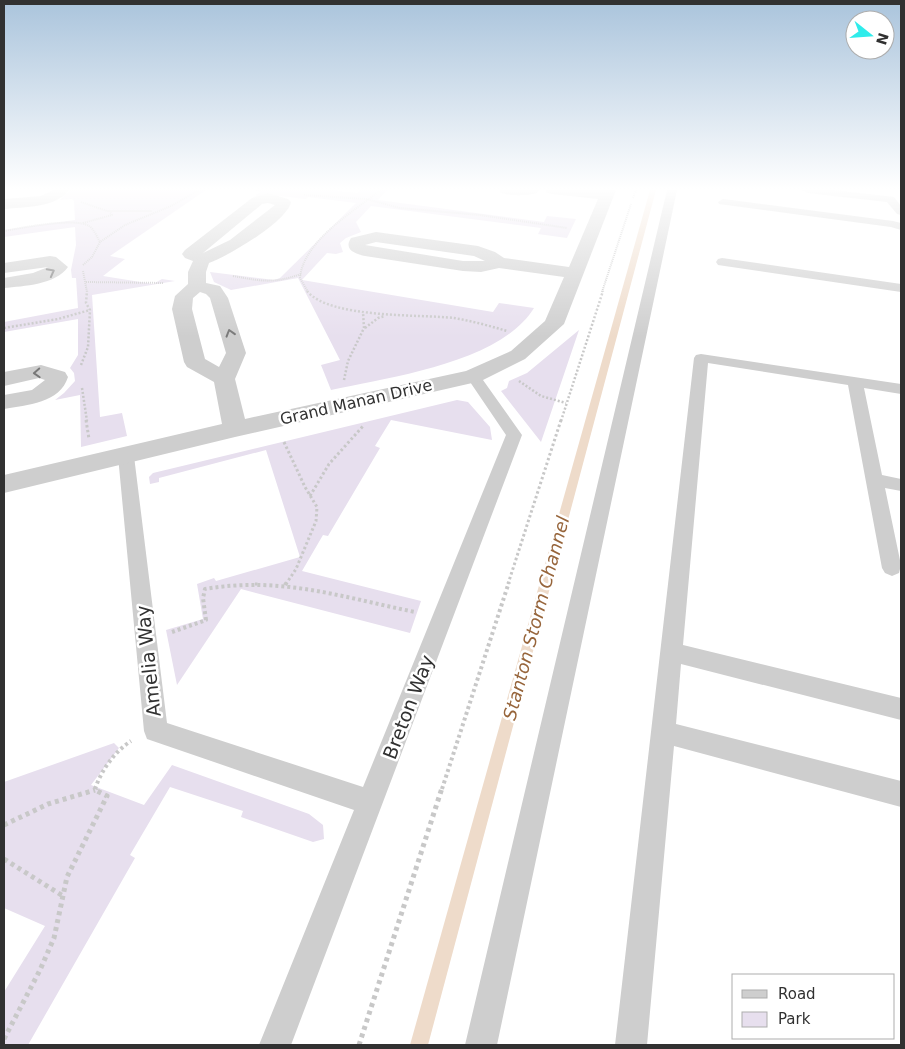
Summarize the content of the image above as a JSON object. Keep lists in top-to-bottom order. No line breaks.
{"streets":{"street":["Grand Manan Drive"],"lane":["Amelia Way","Breton Way"]},"crossings":[["Grand Manan Drive","Amelia Way"],["Grand Manan Drive","Breton Way"],["Amelia Way","Breton Way"]],"water":["Stanton Storm Channel"],"legend":["Road","Park"],"north":"right"}
